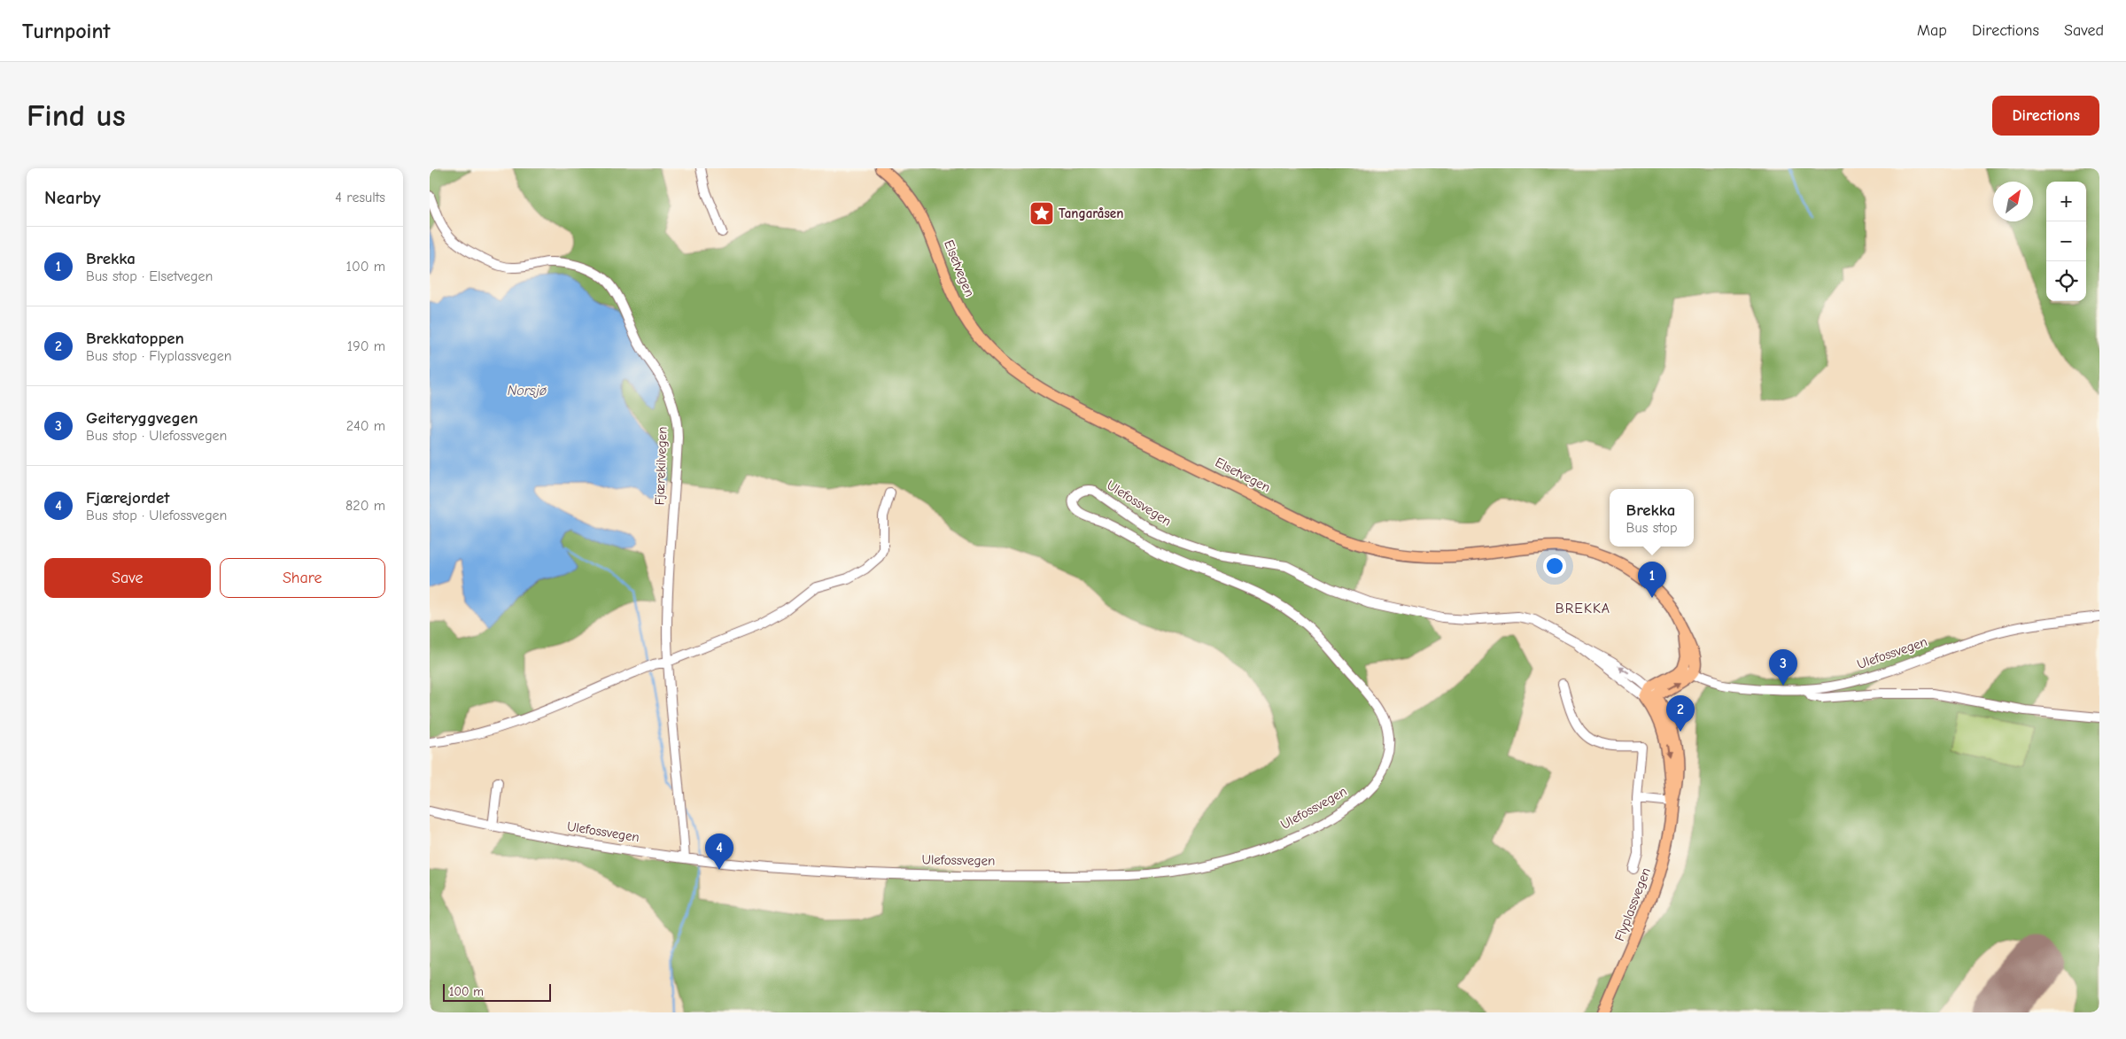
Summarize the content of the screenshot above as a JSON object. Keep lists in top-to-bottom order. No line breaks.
{"streets":{"main road":["Elsetvegen","Flyplassvegen"],"street":["Fjærekilvegen","Ulefossvegen"]},"crossings":[["Elsetvegen","Ulefossvegen"],["Fjærekilvegen","Ulefossvegen"],["Ulefossvegen","Flyplassvegen"]],"districts":["BREKKA"],"water":["Norsjø"],"places":{"place":["Tangaråsen"]},"scale_bar":"100 m","north":"top right","page":{"header":"Turnpoint","nav":["Map","Directions","Saved"],"buttons":["Directions",["Save","Share"]],"title":"Find us","heading":["Nearby","4 results"],"map_buttons":["+","−"],"list":[{"mark":"1","name":"Brekka","note":"Bus stop · Elsetvegen","value":"100 m"},{"mark":"2","name":"Brekkatoppen","note":"Bus stop · Flyplassvegen","value":"190 m"},{"mark":"3","name":"Geiteryggvegen","note":"Bus stop · Ulefossvegen","value":"240 m"},{"mark":"4","name":"Fjærejordet","note":"Bus stop · Ulefossvegen","value":"820 m"}],"popup":["Brekka","Bus stop"],"pins":["1","3","2","4"],"scale":"100 m"}}
